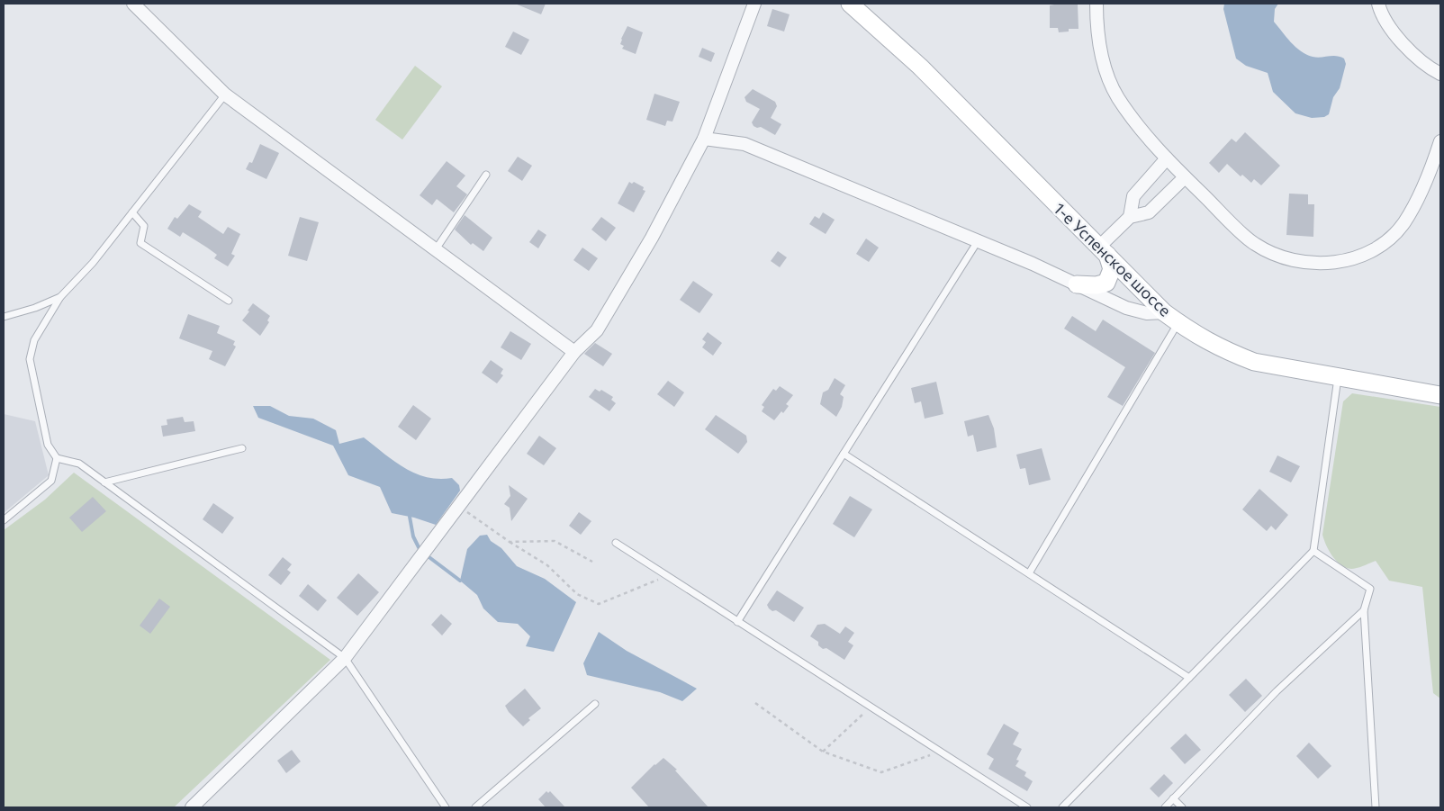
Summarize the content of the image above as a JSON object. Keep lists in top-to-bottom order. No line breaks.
{"streets":{"main road":["1-е Успенское шоссе"]}}
